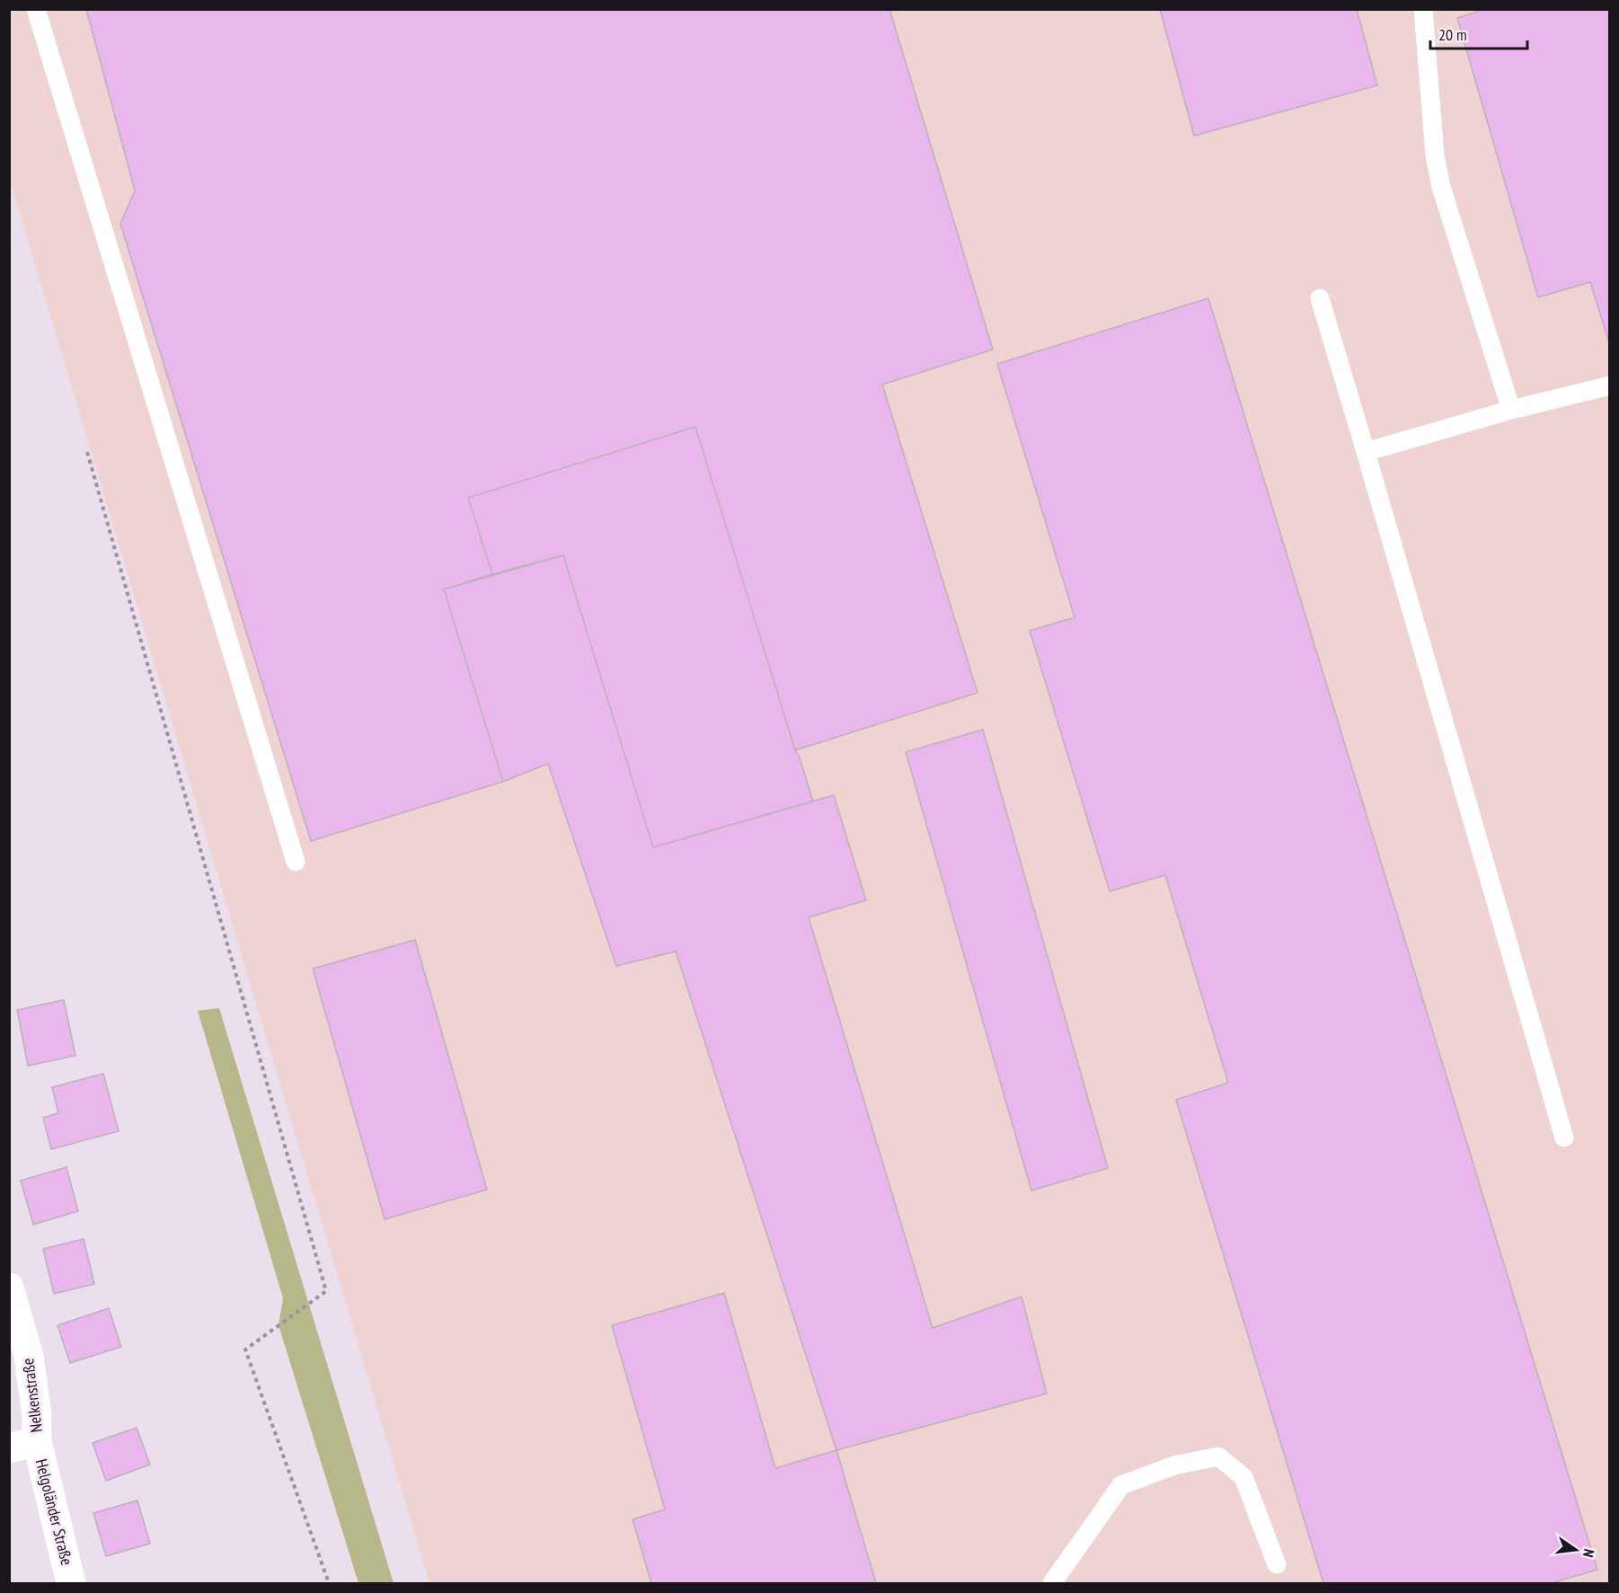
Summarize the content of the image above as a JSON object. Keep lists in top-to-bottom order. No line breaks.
{"streets":{"street":["Nelkenstraße","Helgoländer Straße"]},"crossings":[["Nelkenstraße","Helgoländer Straße"]],"scale_bar":"20 m","north":"right"}
